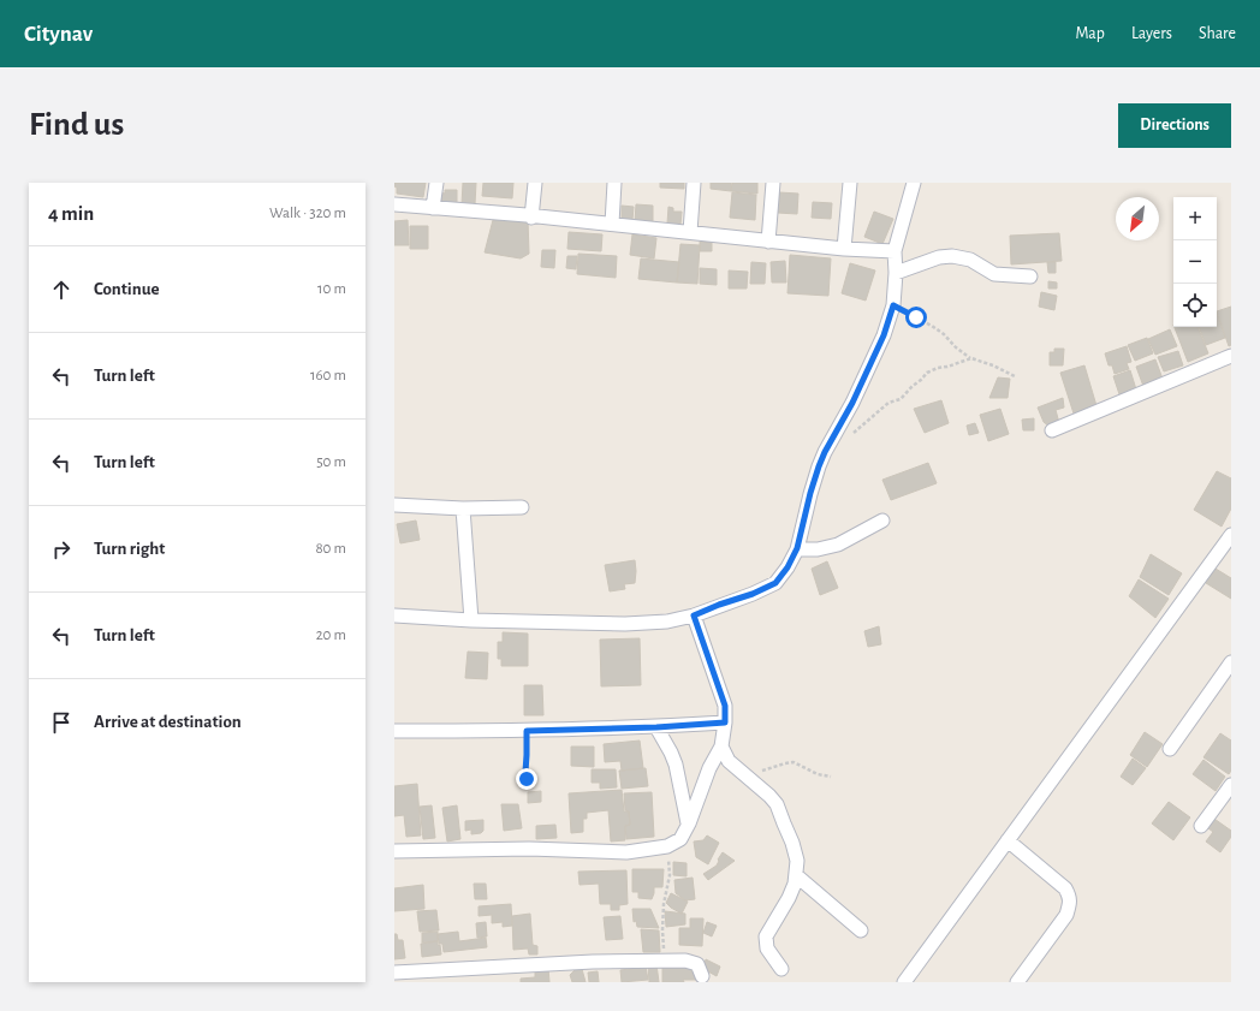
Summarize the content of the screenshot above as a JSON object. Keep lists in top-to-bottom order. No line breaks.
{"north":"bottom left","page":{"header":"Citynav","nav":["Map","Layers","Share"],"buttons":"Directions","title":"Find us","heading":["4 min","Walk · 320 m"],"map_buttons":["+","−"],"list":[["Continue","10 m"],["Turn left","160 m"],["Turn left","50 m"],["Turn right","80 m"],["Turn left","20 m"],"Arrive at destination"]}}
